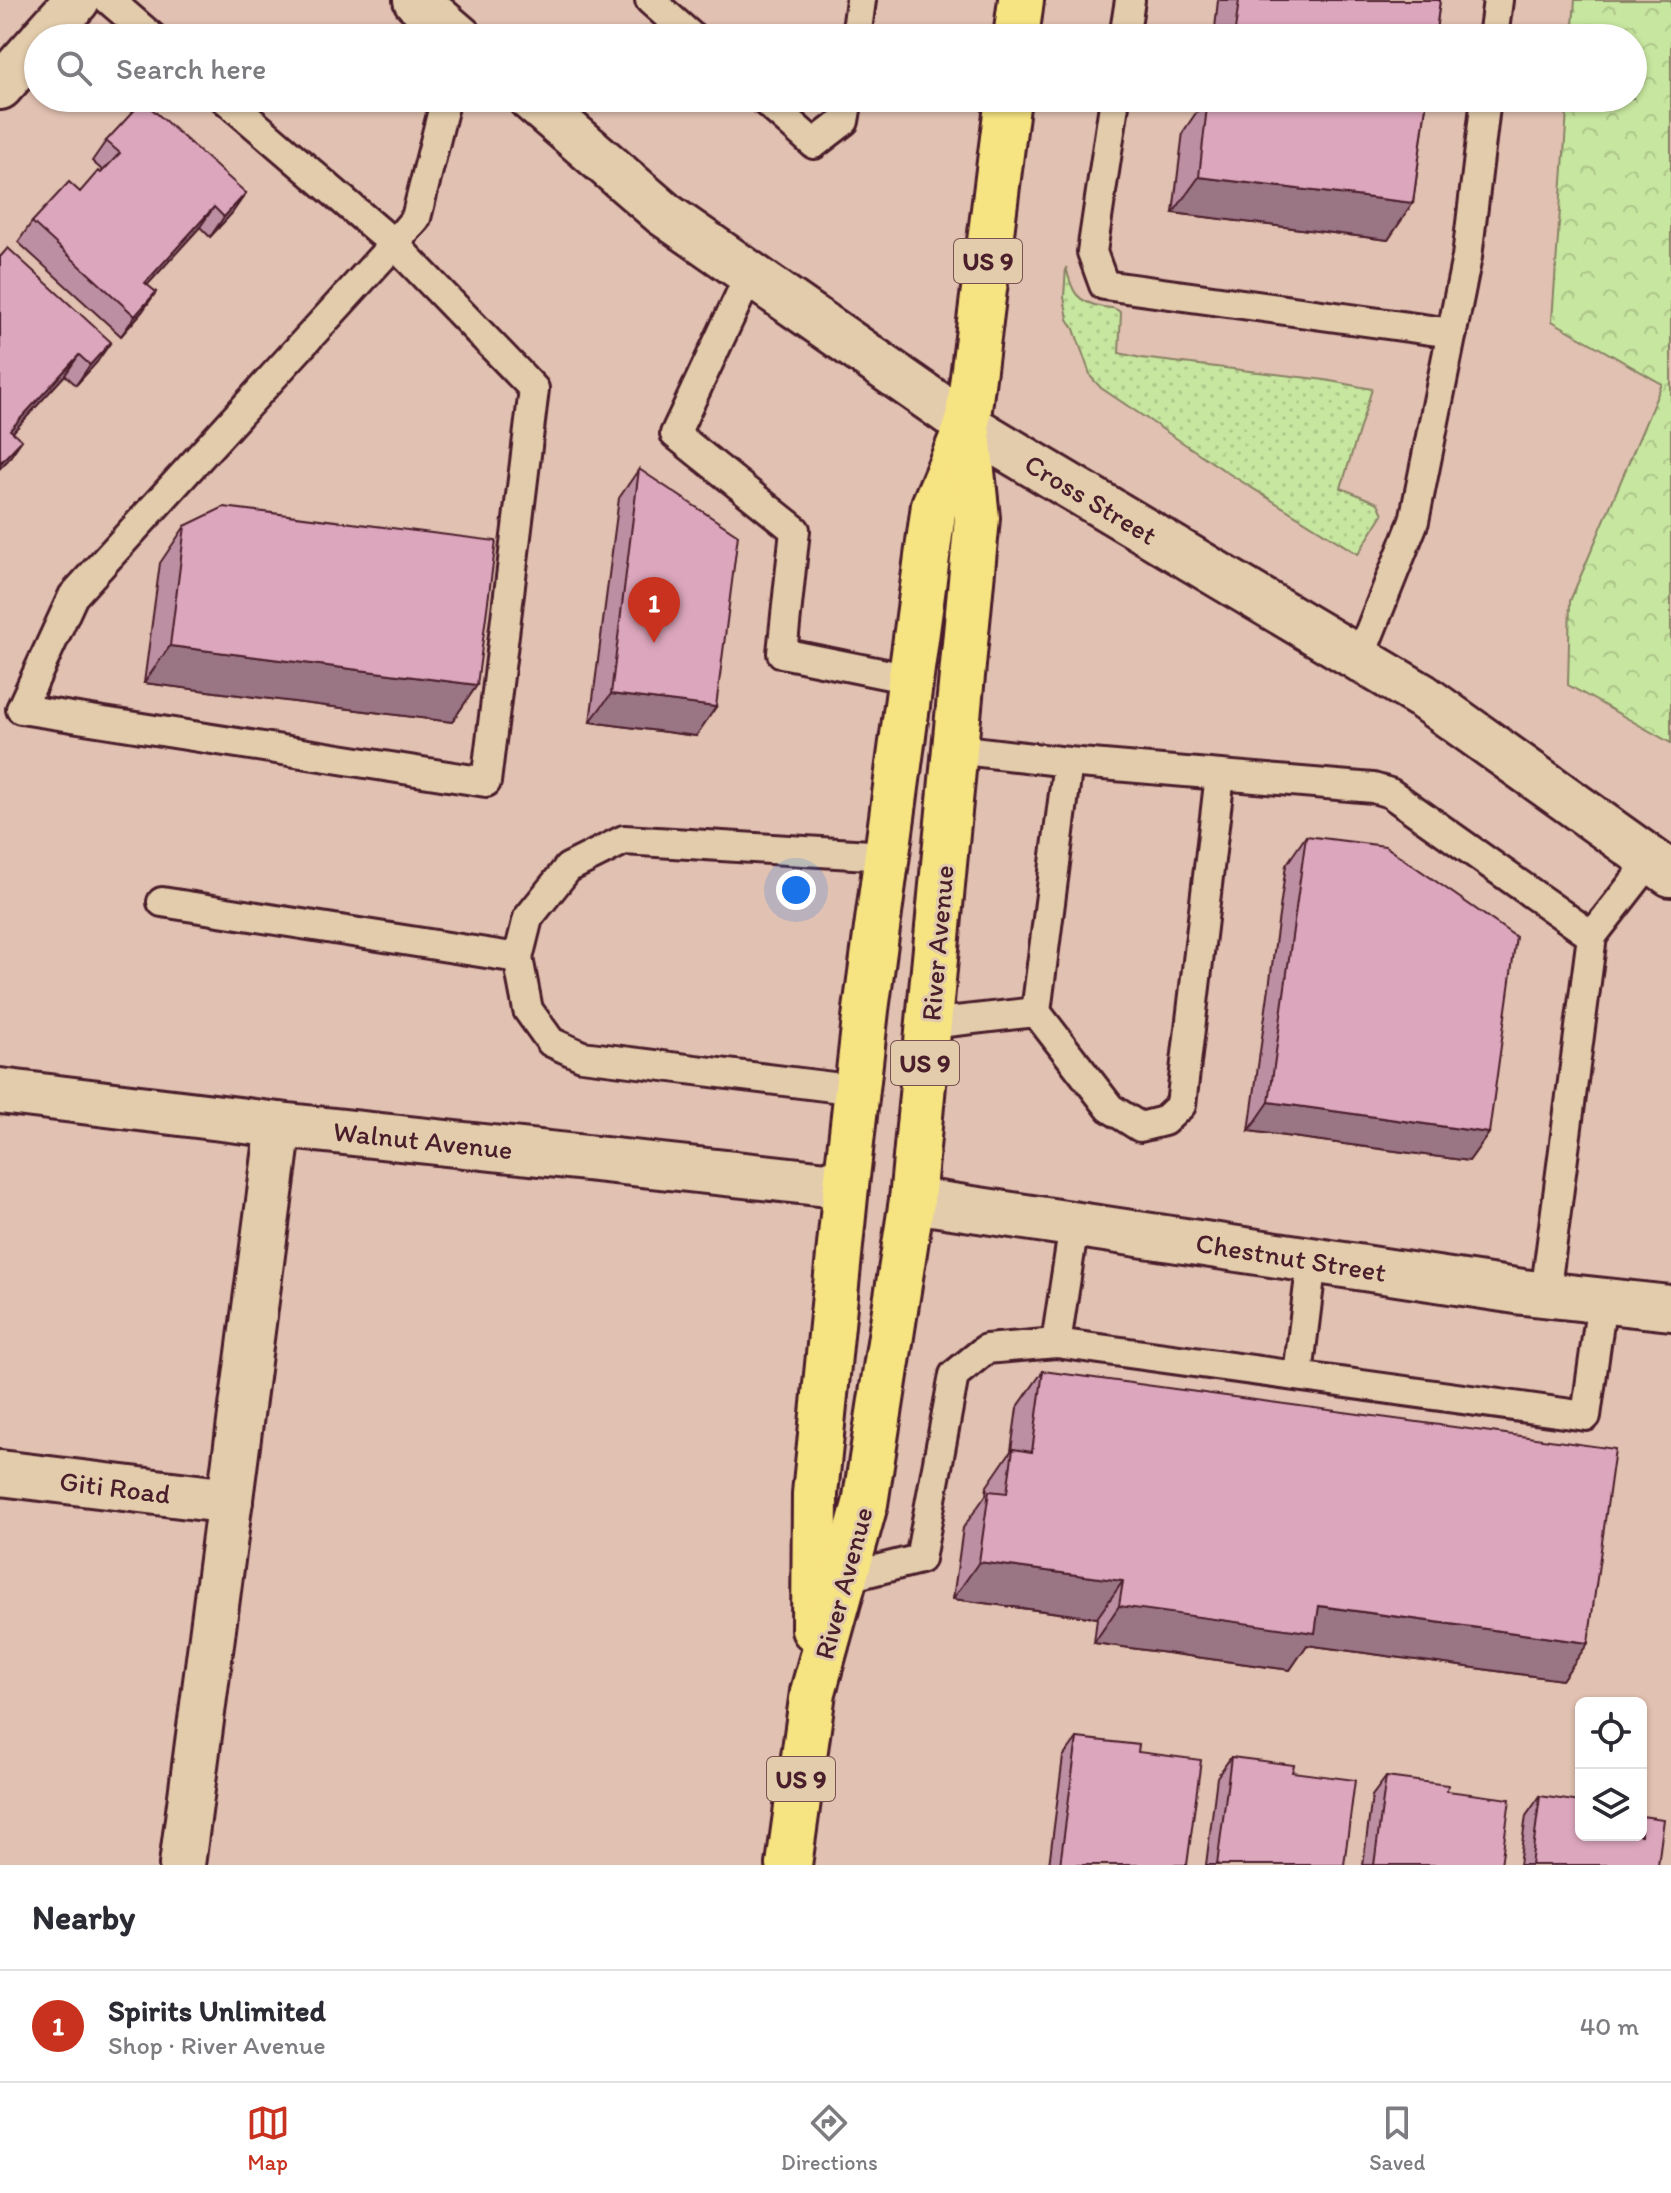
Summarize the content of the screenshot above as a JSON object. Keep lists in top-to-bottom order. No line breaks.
{"streets":{"highway":["US 9","River Avenue"],"street":["Cross Street","Walnut Avenue","Chestnut Street","Giti Road"]},"crossings":[["Cross Street","River Avenue"],["River Avenue","Walnut Avenue"],["River Avenue","Chestnut Street"]],"page":{"search":"Search here","pins":"1","heading":"Nearby","list":[{"mark":"1","name":"Spirits Unlimited","note":"Shop · River Avenue","value":"40 m"}],"nav":["Map","Directions","Saved"]}}
